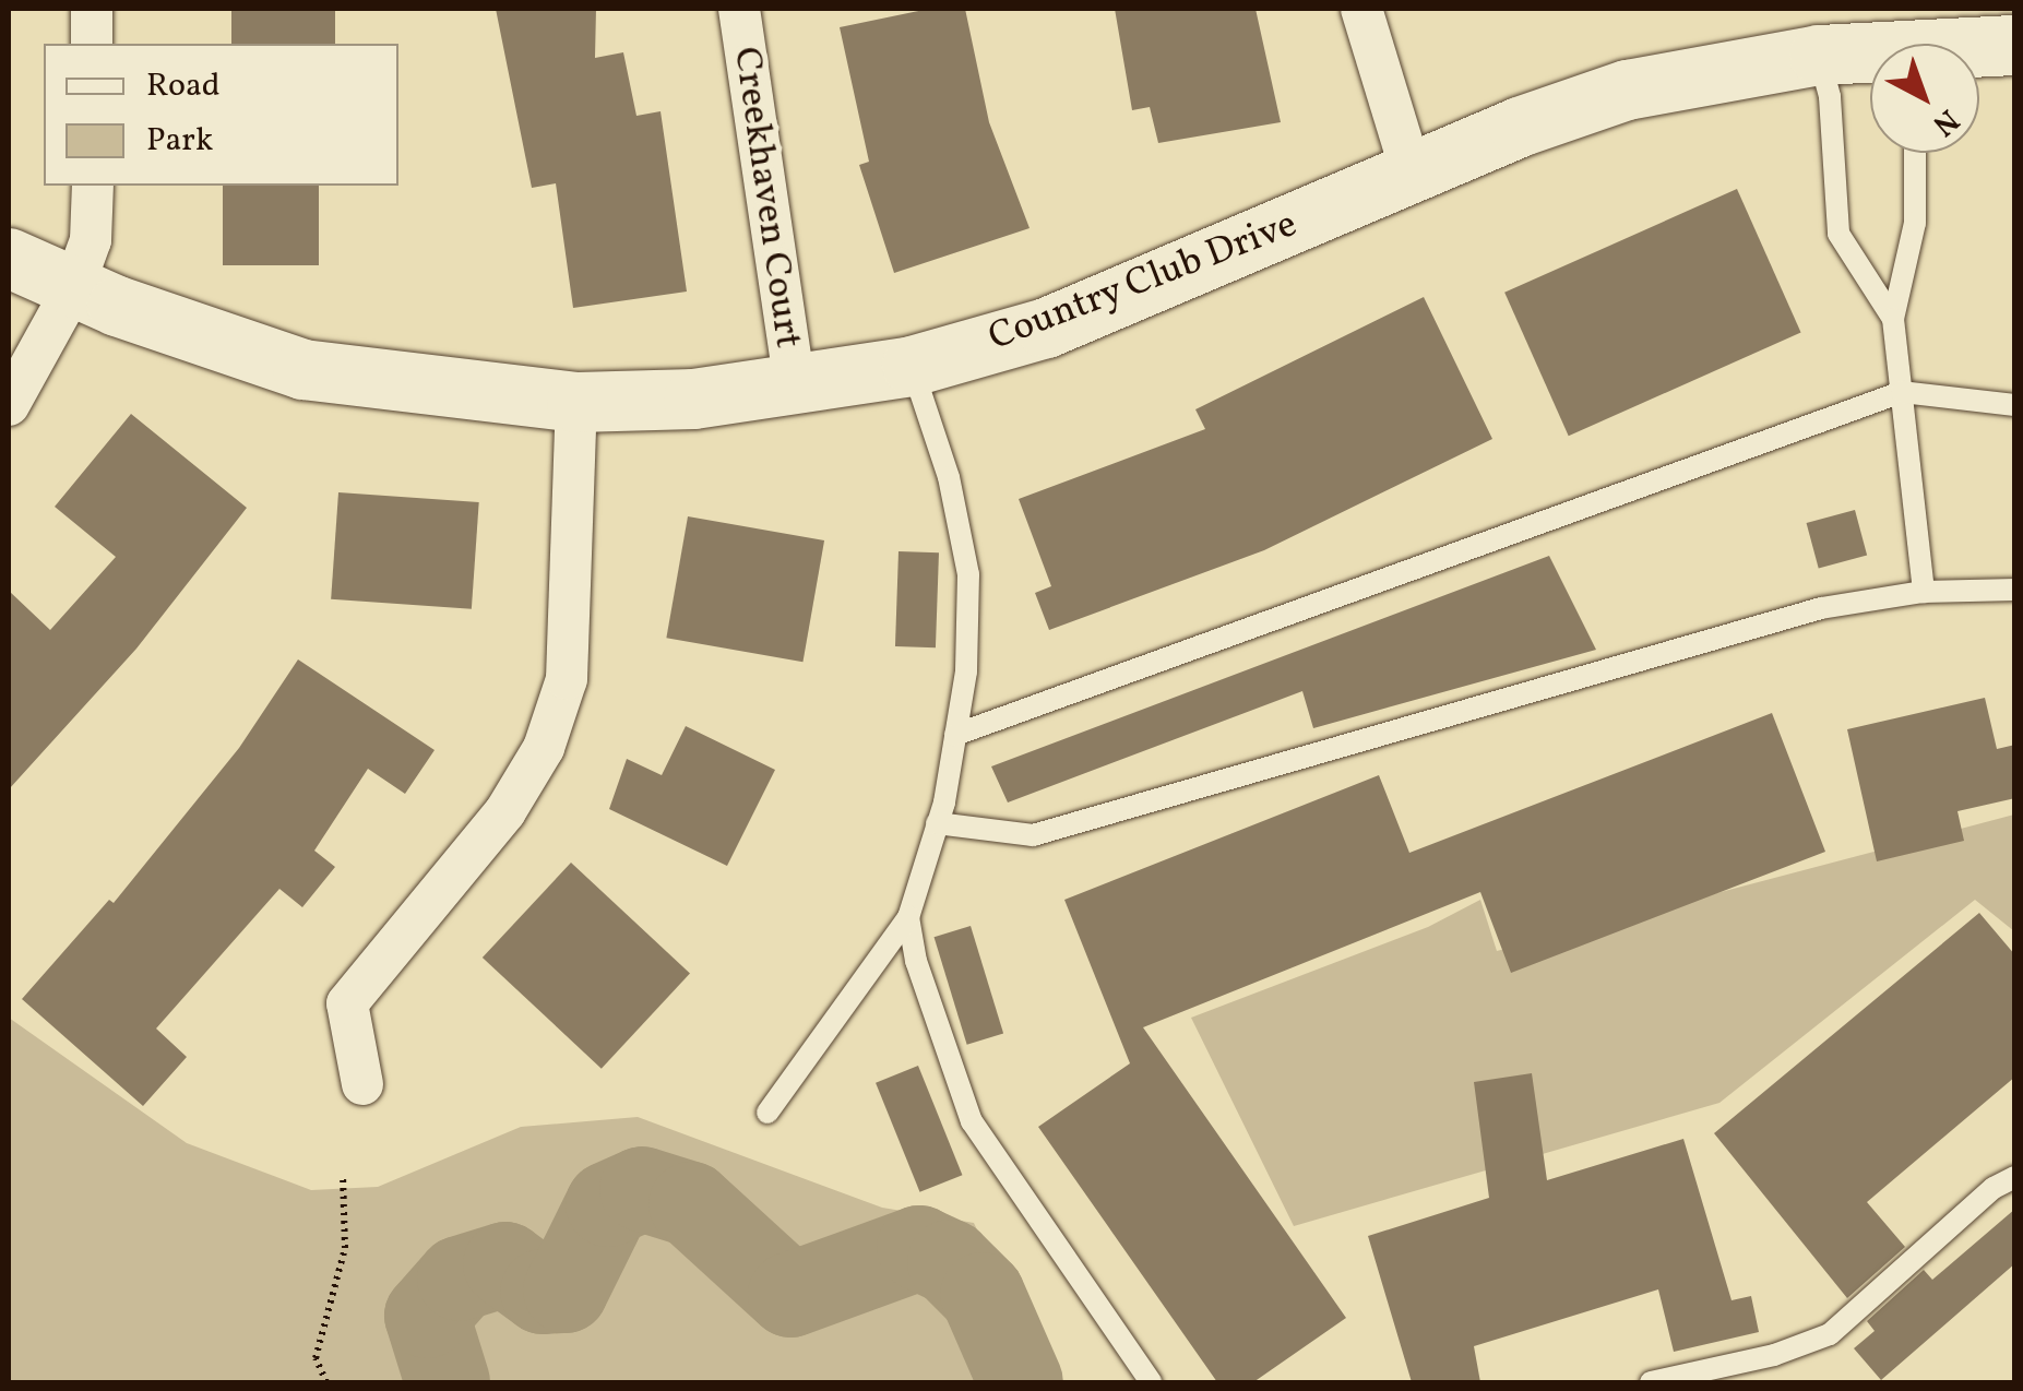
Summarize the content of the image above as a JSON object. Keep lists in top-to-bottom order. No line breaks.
{"streets":{"street":["Creekhaven Court","Country Club Drive"]},"crossings":[["Creekhaven Court","Country Club Drive"]],"legend":["Road","Park"],"north":"bottom right"}
